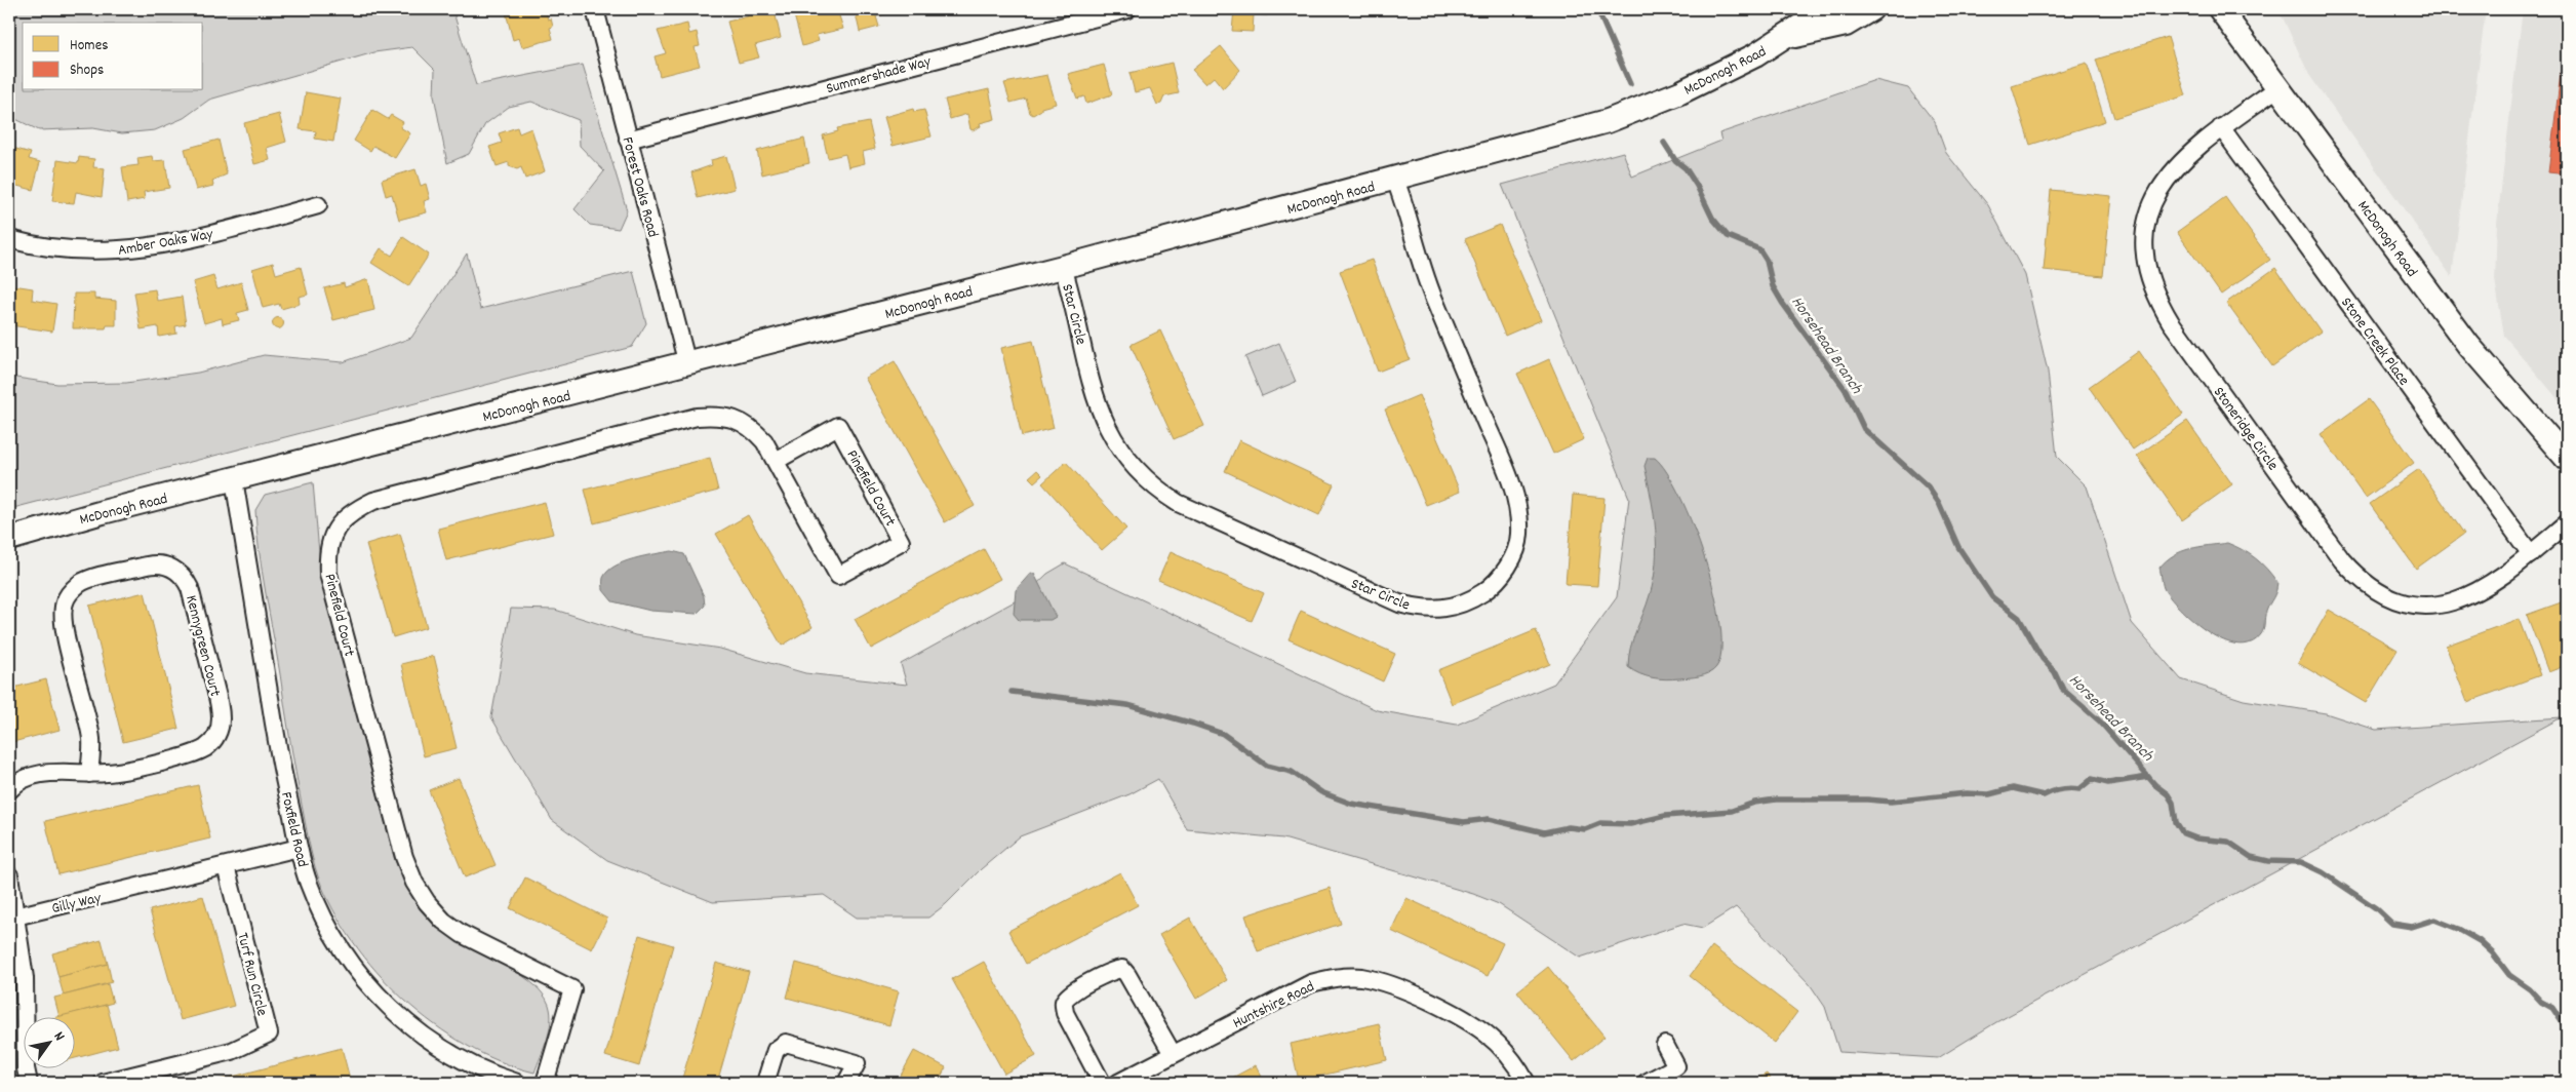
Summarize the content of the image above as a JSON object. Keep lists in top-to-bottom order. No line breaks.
{"streets":{"main road":["McDonogh Road"],"street":["Summershade Way","Forest Oaks Road","Amber Oaks Way","Star Circle","Stone Creek Place","Stoneridge Circle","Pinefield Court","Kennygreen Court","Foxfield Road","Gilly Way","Turf Run Circle","Huntshire Road"]},"crossings":[["McDonogh Road","Forest Oaks Road"],["McDonogh Road","Star Circle"],["McDonogh Road","Stoneridge Circle"],["McDonogh Road","Foxfield Road"],["Summershade Way","Forest Oaks Road"],["Stone Creek Place","Stoneridge Circle"],["Foxfield Road","Gilly Way"],["Gilly Way","Turf Run Circle"]],"water":["Horsehead Branch"],"legend":["Homes","Shops"],"north":"top right"}
